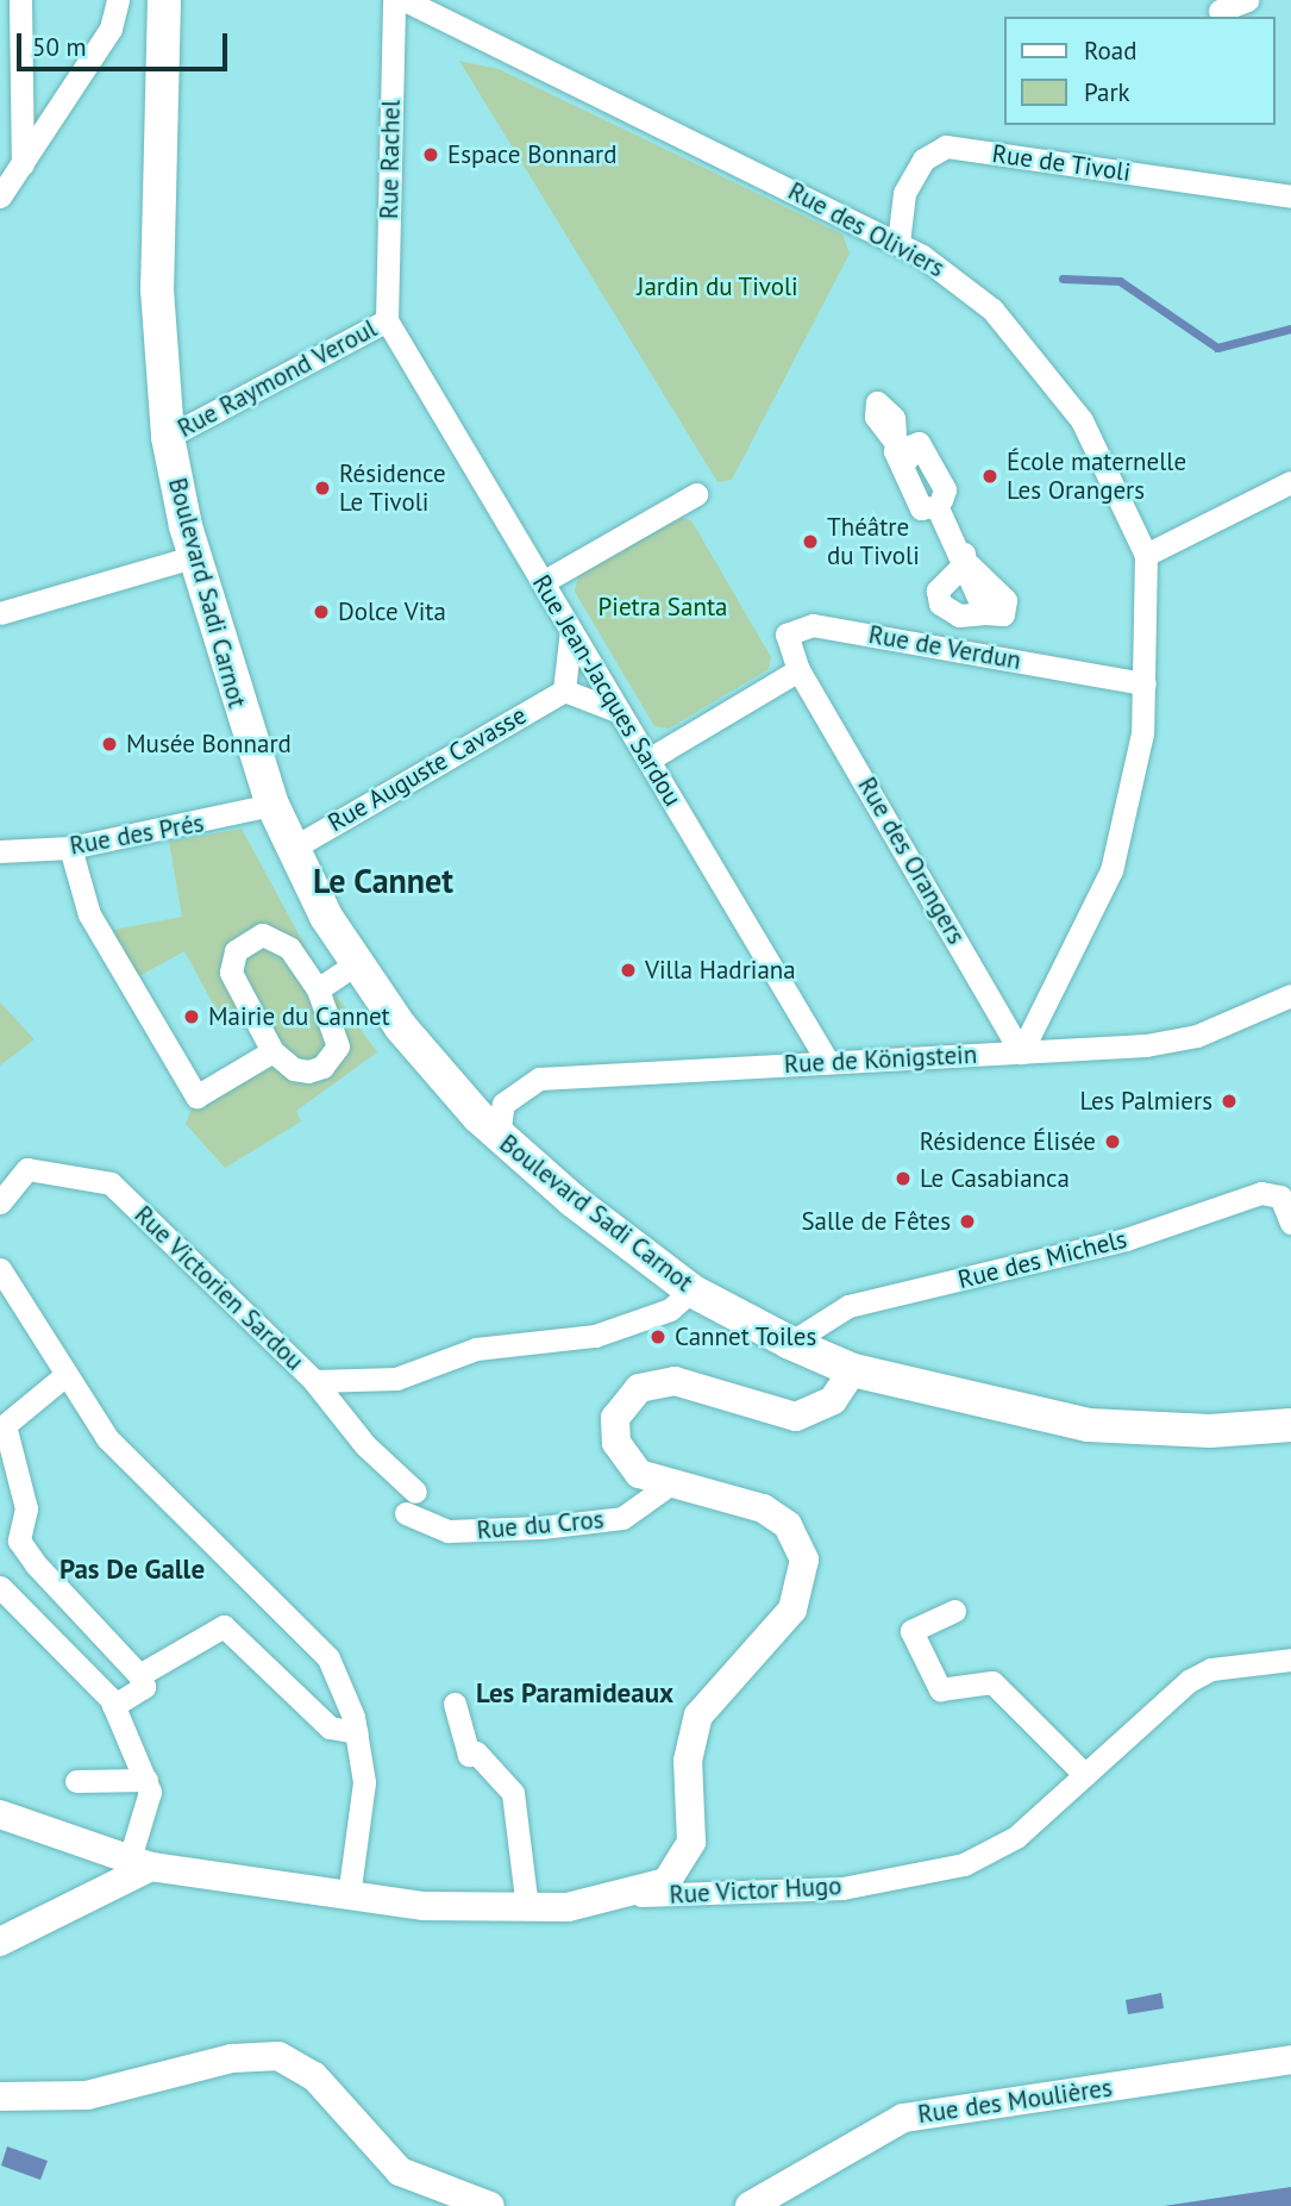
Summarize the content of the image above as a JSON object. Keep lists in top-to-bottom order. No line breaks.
{"streets":{"main road":["Boulevard Sadi Carnot"],"street":["Rue Rachel","Rue de Tivoli","Rue des Oliviers","Rue Raymond Veroul","Rue de Verdun","Rue Jean-Jacques Sardou","Rue Auguste Cavasse","Rue des Prés","Rue des Orangers","Rue de Königstein","Rue des Michels","Rue Victorien Sardou","Rue du Cros","Rue Victor Hugo","Rue des Moulières"]},"crossings":[["Rue Rachel","Rue Raymond Veroul"],["Rue Rachel","Rue Jean-Jacques Sardou"],["Rue de Tivoli","Rue des Oliviers"],["Rue des Oliviers","Rue de Verdun"],["Rue des Oliviers","Rue des Orangers"],["Rue des Oliviers","Rue de Königstein"],["Rue Raymond Veroul","Boulevard Sadi Carnot"],["Rue Raymond Veroul","Rue Jean-Jacques Sardou"],["Boulevard Sadi Carnot","Rue Auguste Cavasse"],["Boulevard Sadi Carnot","Rue des Prés"],["Boulevard Sadi Carnot","Rue de Königstein"],["Boulevard Sadi Carnot","Rue des Michels"],["Boulevard Sadi Carnot","Rue Victorien Sardou"],["Rue de Verdun","Rue des Orangers"],["Rue Jean-Jacques Sardou","Rue de Königstein"],["Rue des Orangers","Rue de Königstein"],["Rue Victorien Sardou","Rue du Cros"]],"districts":["Le Cannet","Pas De Galle","Les Paramideaux"],"parks":["Jardin du Tivoli","Pietra Santa"],"places":["Espace Bonnard","École maternelle Les Orangers","Résidence Le Tivoli","Théâtre du Tivoli","Dolce Vita","Musée Bonnard","Villa Hadriana","Mairie du Cannet","Les Palmiers","Résidence Élisée","Le Casabianca","Salle de Fêtes","Cannet Toiles"],"legend":["Road","Park"],"scale_bar":"50 m"}
